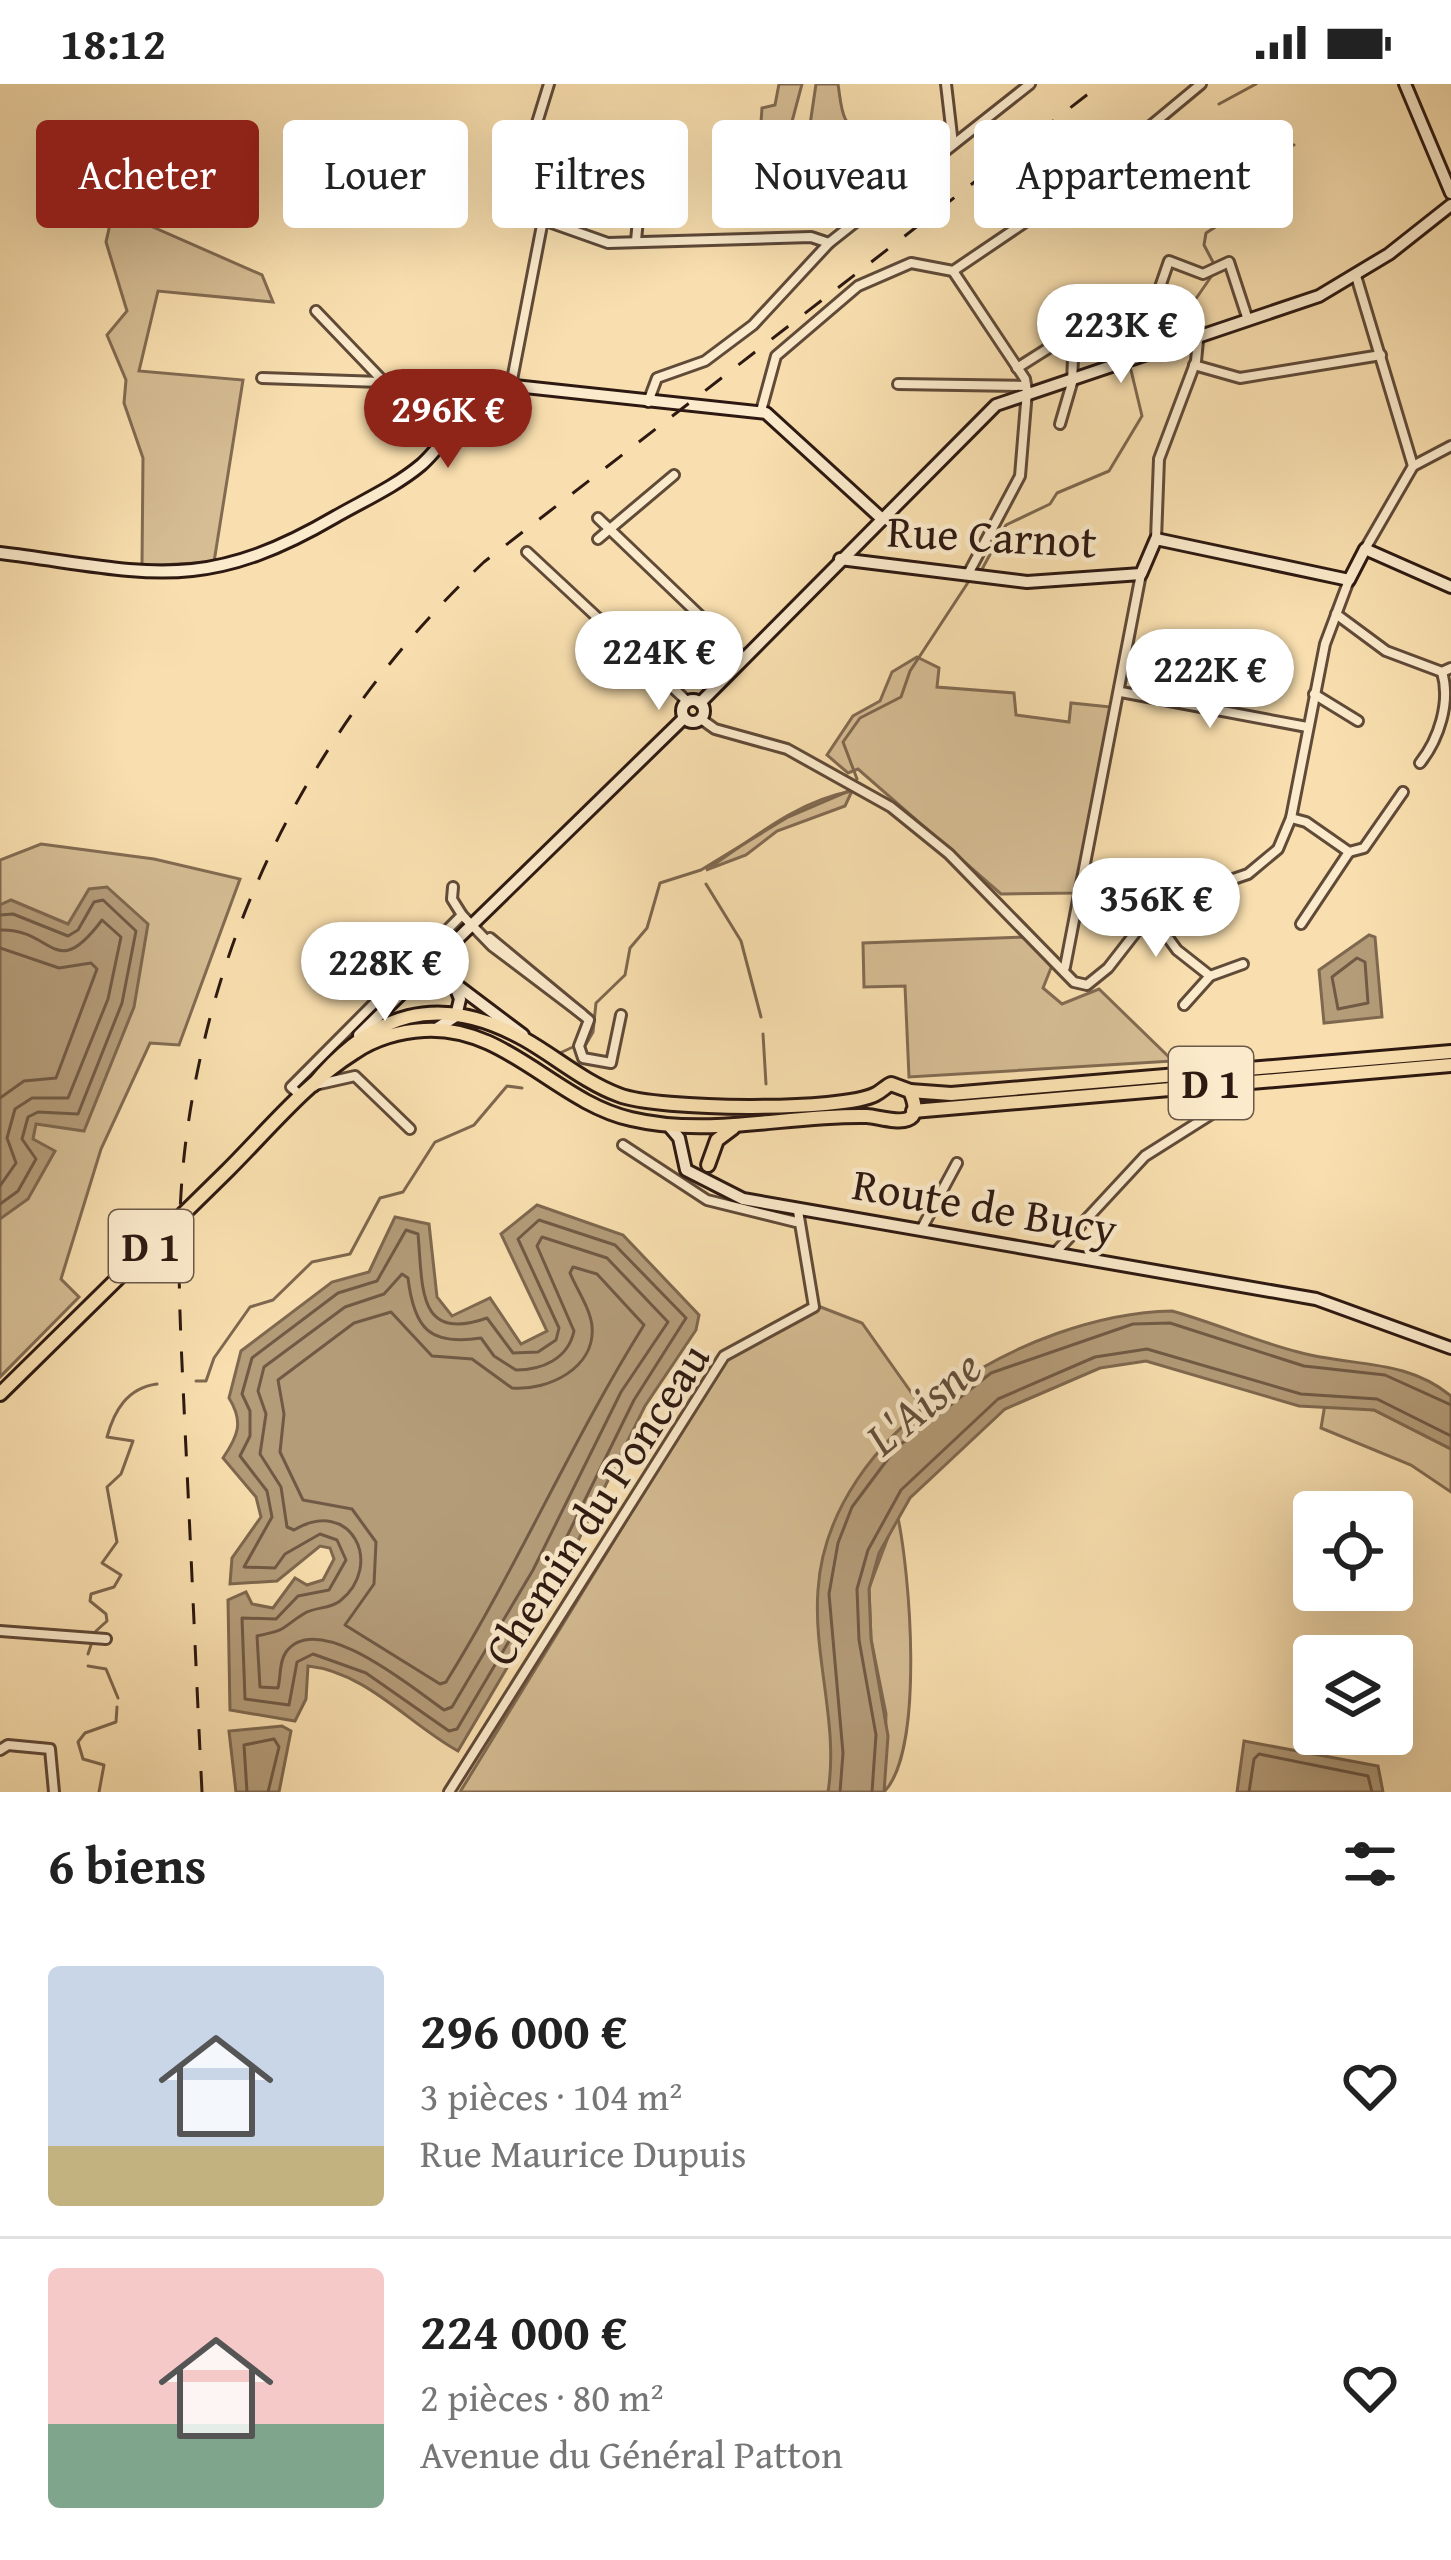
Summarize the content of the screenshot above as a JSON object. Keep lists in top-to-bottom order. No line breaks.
{"streets":{"main road":["Rue Carnot","D 1","Route de Bucy"],"street":["Chemin du Ponceau"]},"crossings":[["Route de Bucy","Chemin du Ponceau"]],"water":["L'Aisne"],"page":{"status":"18:12","chip":["Acheter","Louer","Filtres","Nouveau","Appartement"],"price":["223K €","296K €","224K €","222K €","356K €","228K €"],"heading":"6 biens","list":[{"name":"296 000 €","note":"3 pièces · 104 m² · Rue Maurice Dupuis"},{"name":"224 000 €","note":"2 pièces · 80 m² · Avenue du Général Patton"}]}}
